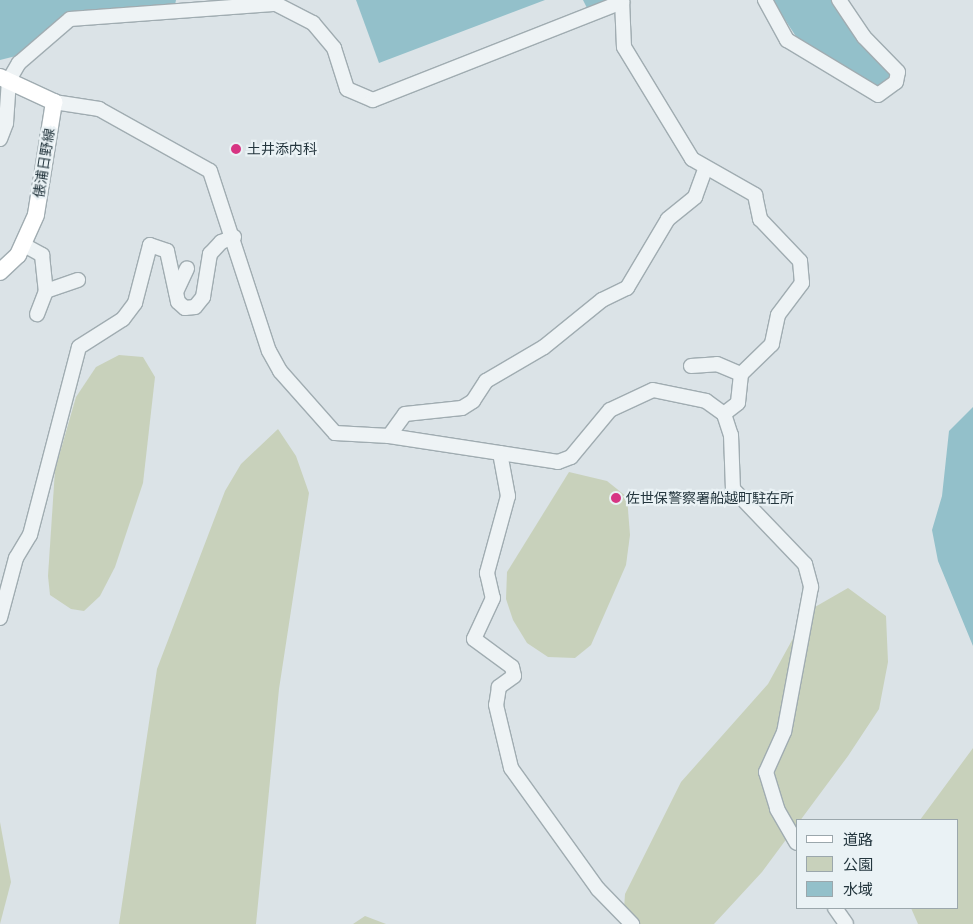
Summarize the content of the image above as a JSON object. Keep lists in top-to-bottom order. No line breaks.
{"streets":{"main road":["俵浦日野線"]},"places":["土井添内科","佐世保警察署船越町駐在所"],"legend":["道路","公園","水域"]}
